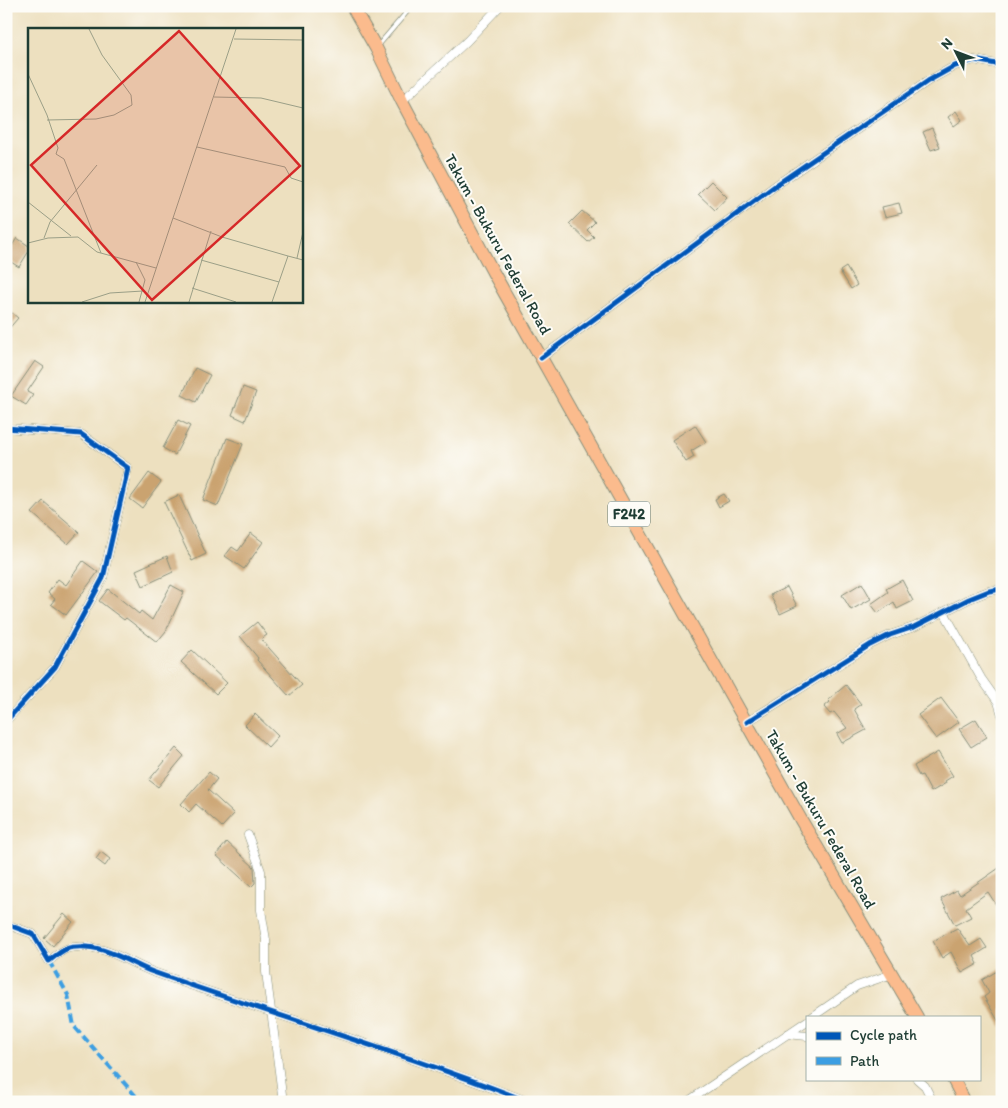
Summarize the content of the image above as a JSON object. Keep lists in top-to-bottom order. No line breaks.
{"streets":{"main road":["Takum - Bukuru Federal Road","F242"]},"legend":["Cycle path","Path"],"north":"top left"}
